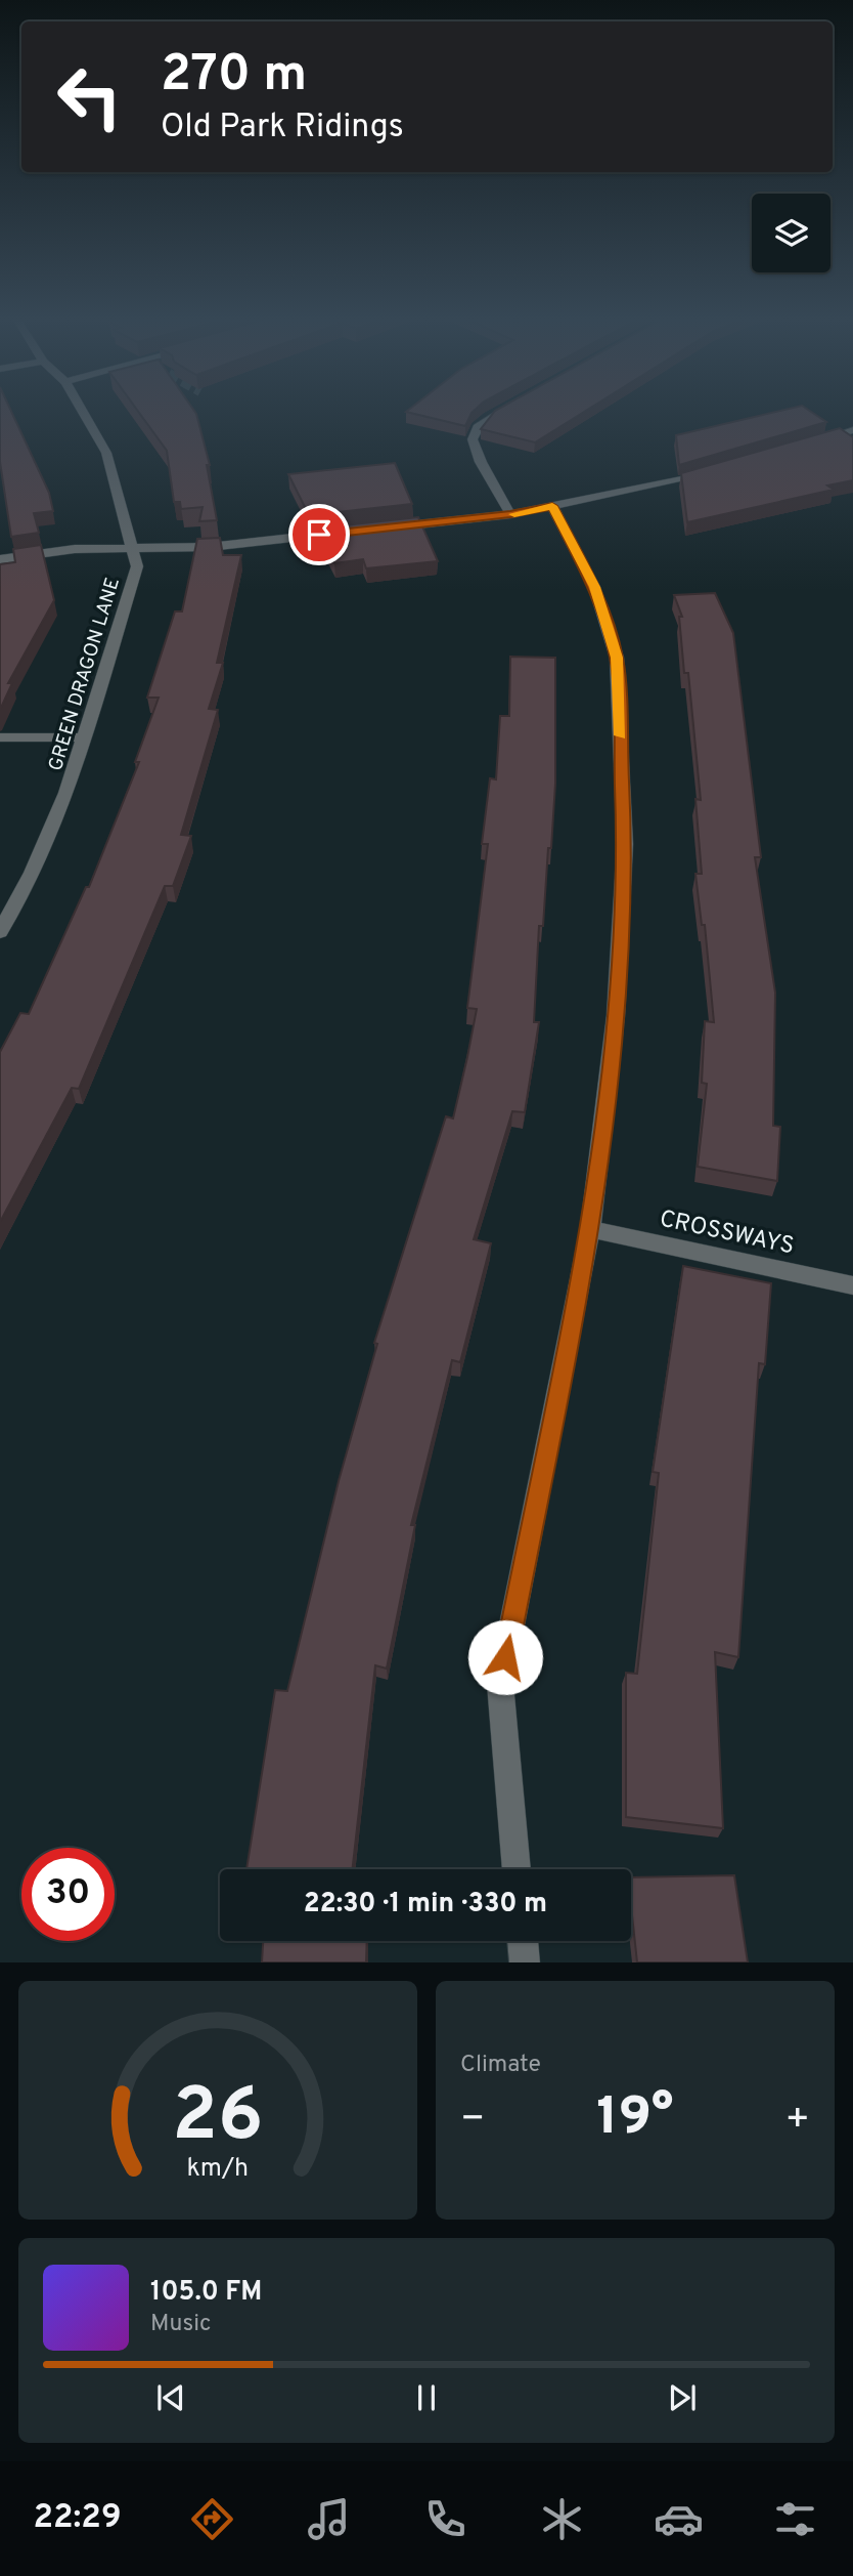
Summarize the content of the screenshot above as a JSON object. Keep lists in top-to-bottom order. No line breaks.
{"streets":{"street":["GREEN DRAGON LANE","CROSSWAYS"]},"page":{"turn":["270 m","Old Park Ridings"],"limit":"30","trip":"22:30 · 1 min · 330 m","tile":"Climate","heat":["−","19°","+"],"song":["105.0 FM","Music"],"tabs":"22:29","gauge":["26","km/h"]}}
